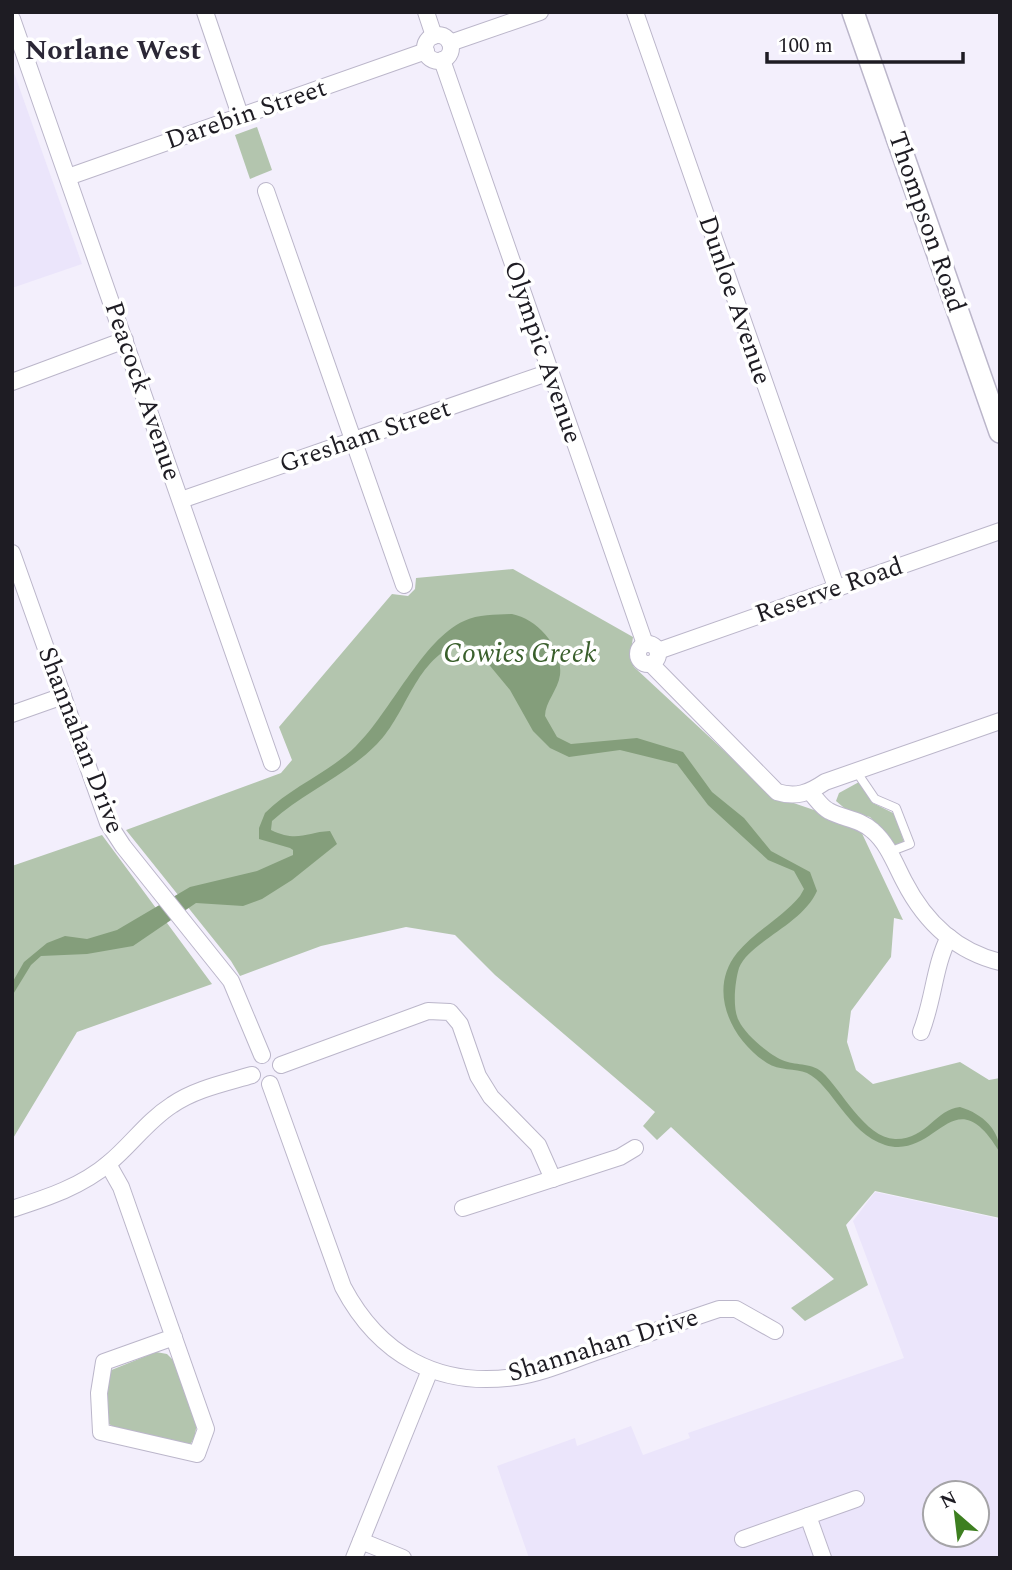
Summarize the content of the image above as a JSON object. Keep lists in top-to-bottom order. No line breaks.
{"streets":{"main road":["Thompson Road"],"street":["Darebin Street","Dunloe Avenue","Olympic Avenue","Peacock Avenue","Gresham Street","Reserve Road","Shannahan Drive"]},"crossings":[["Darebin Street","Olympic Avenue"],["Darebin Street","Peacock Avenue"],["Dunloe Avenue","Reserve Road"],["Olympic Avenue","Gresham Street"],["Olympic Avenue","Reserve Road"],["Peacock Avenue","Gresham Street"]],"districts":["Norlane West"],"water":["Cowies Creek"],"scale_bar":"100 m","north":"top left"}
